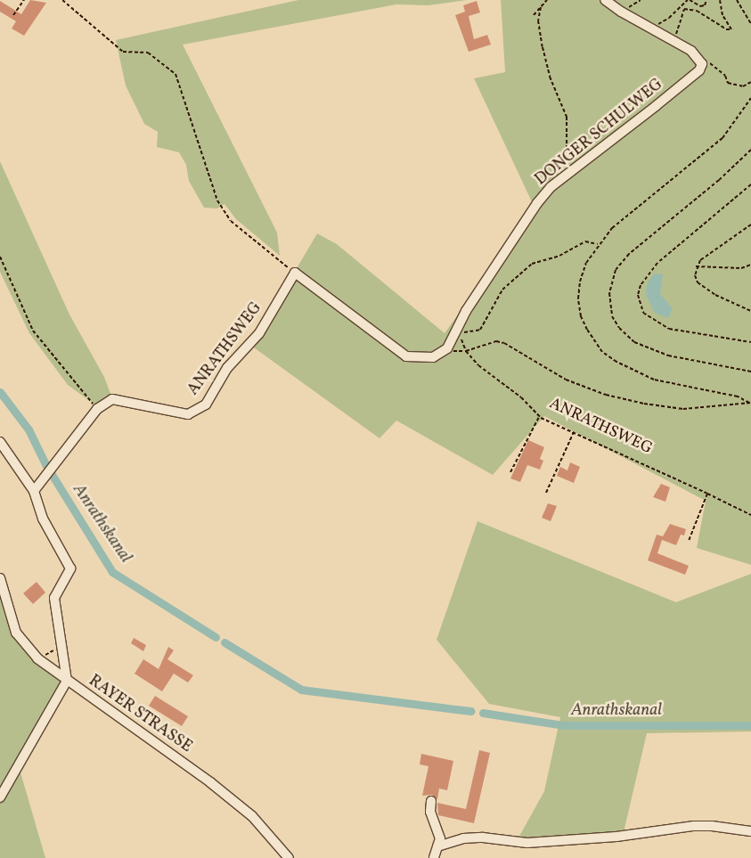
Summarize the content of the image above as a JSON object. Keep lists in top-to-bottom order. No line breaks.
{"streets":{"street":["DONGER SCHULWEG","ANRATHSWEG","RAYER STRASSE"]},"crossings":[["DONGER SCHULWEG","ANRATHSWEG"]],"water":["Anrathskanal"]}
